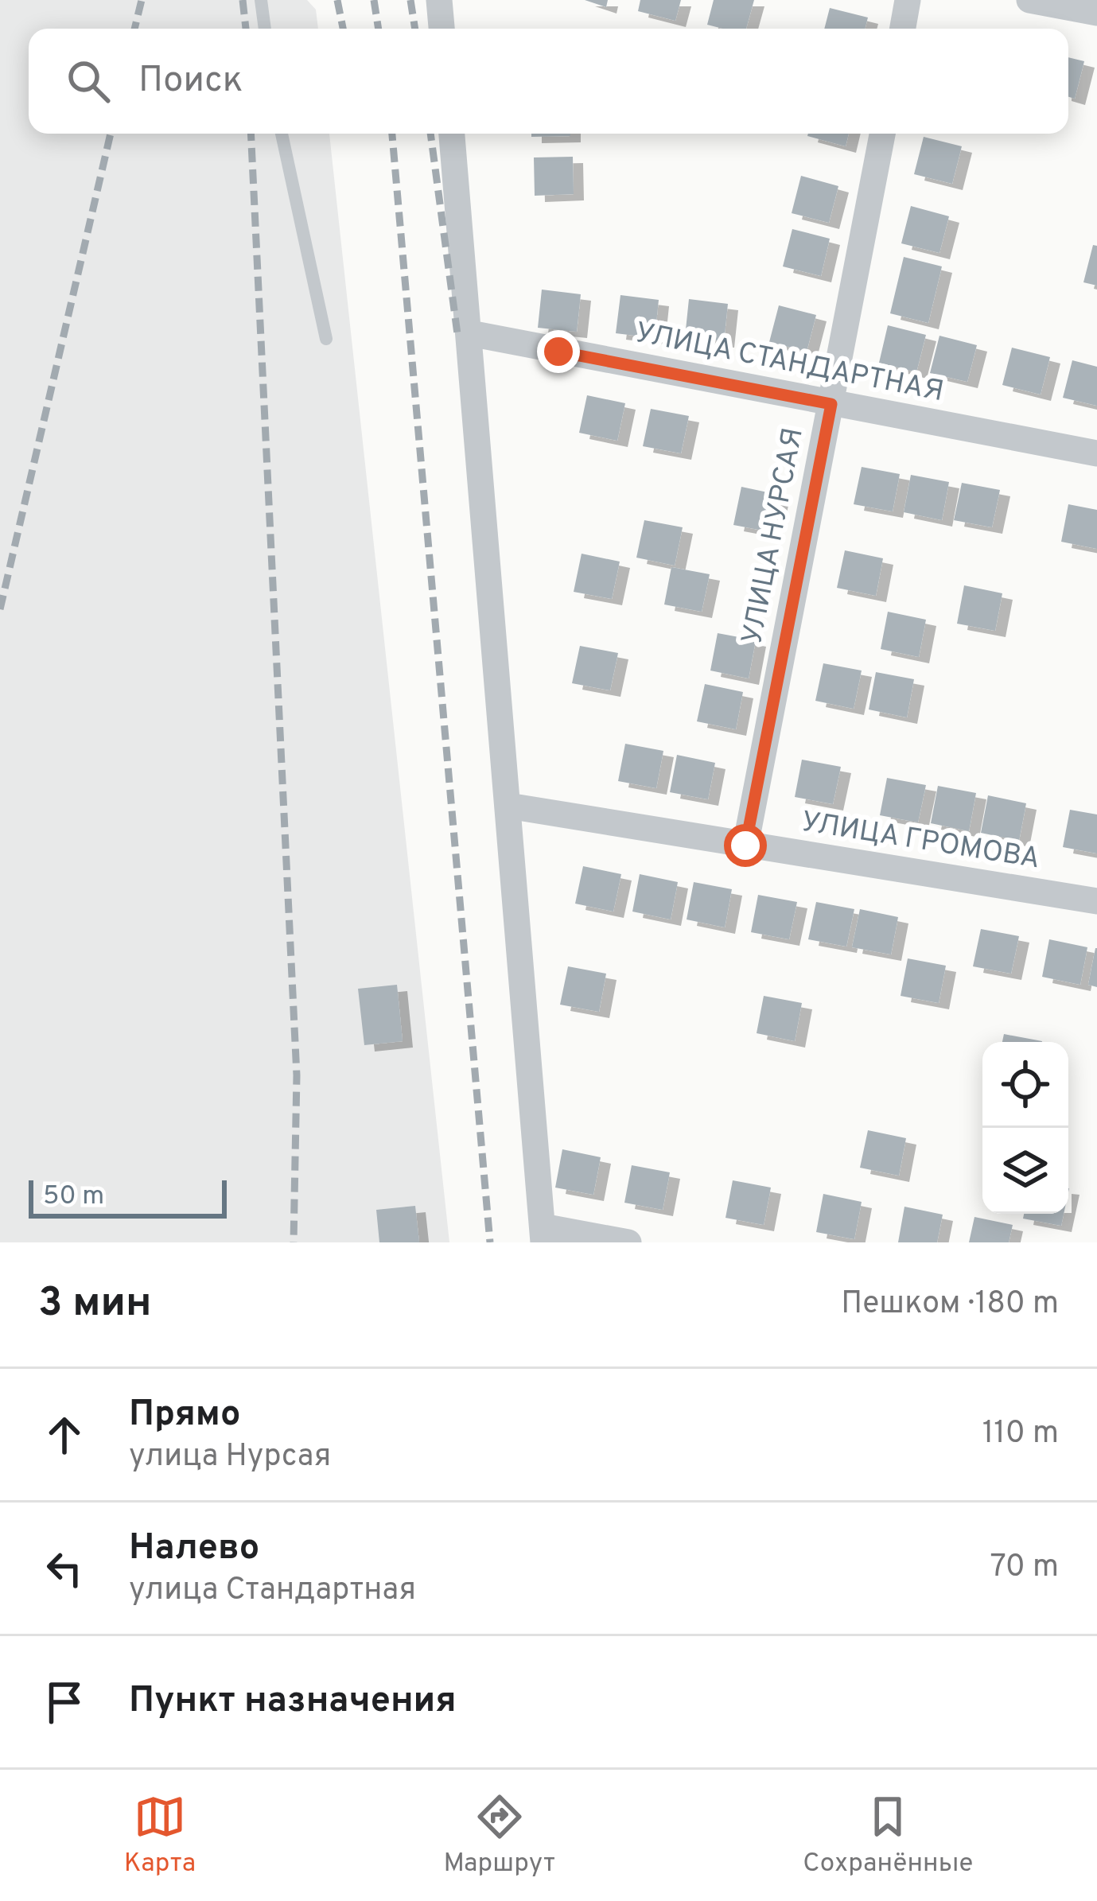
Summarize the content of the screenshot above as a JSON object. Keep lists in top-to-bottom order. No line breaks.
{"streets":{"street":["УЛИЦА СТАНДАРТНАЯ","УЛИЦА НУРСАЯ","УЛИЦА ГРОМОВА"]},"crossings":[["УЛИЦА СТАНДАРТНАЯ","УЛИЦА НУРСАЯ"],["УЛИЦА НУРСАЯ","УЛИЦА ГРОМОВА"]],"scale_bar":"50 m","page":{"search":"Поиск","scale":"50 m","heading":["3 мин","Пешком · 180 m"],"list":[["Прямо","улица Нурсая","110 m"],["Налево","улица Стандартная","70 m"],"Пункт назначения"],"nav":["Карта","Маршрут","Сохранённые"]}}
